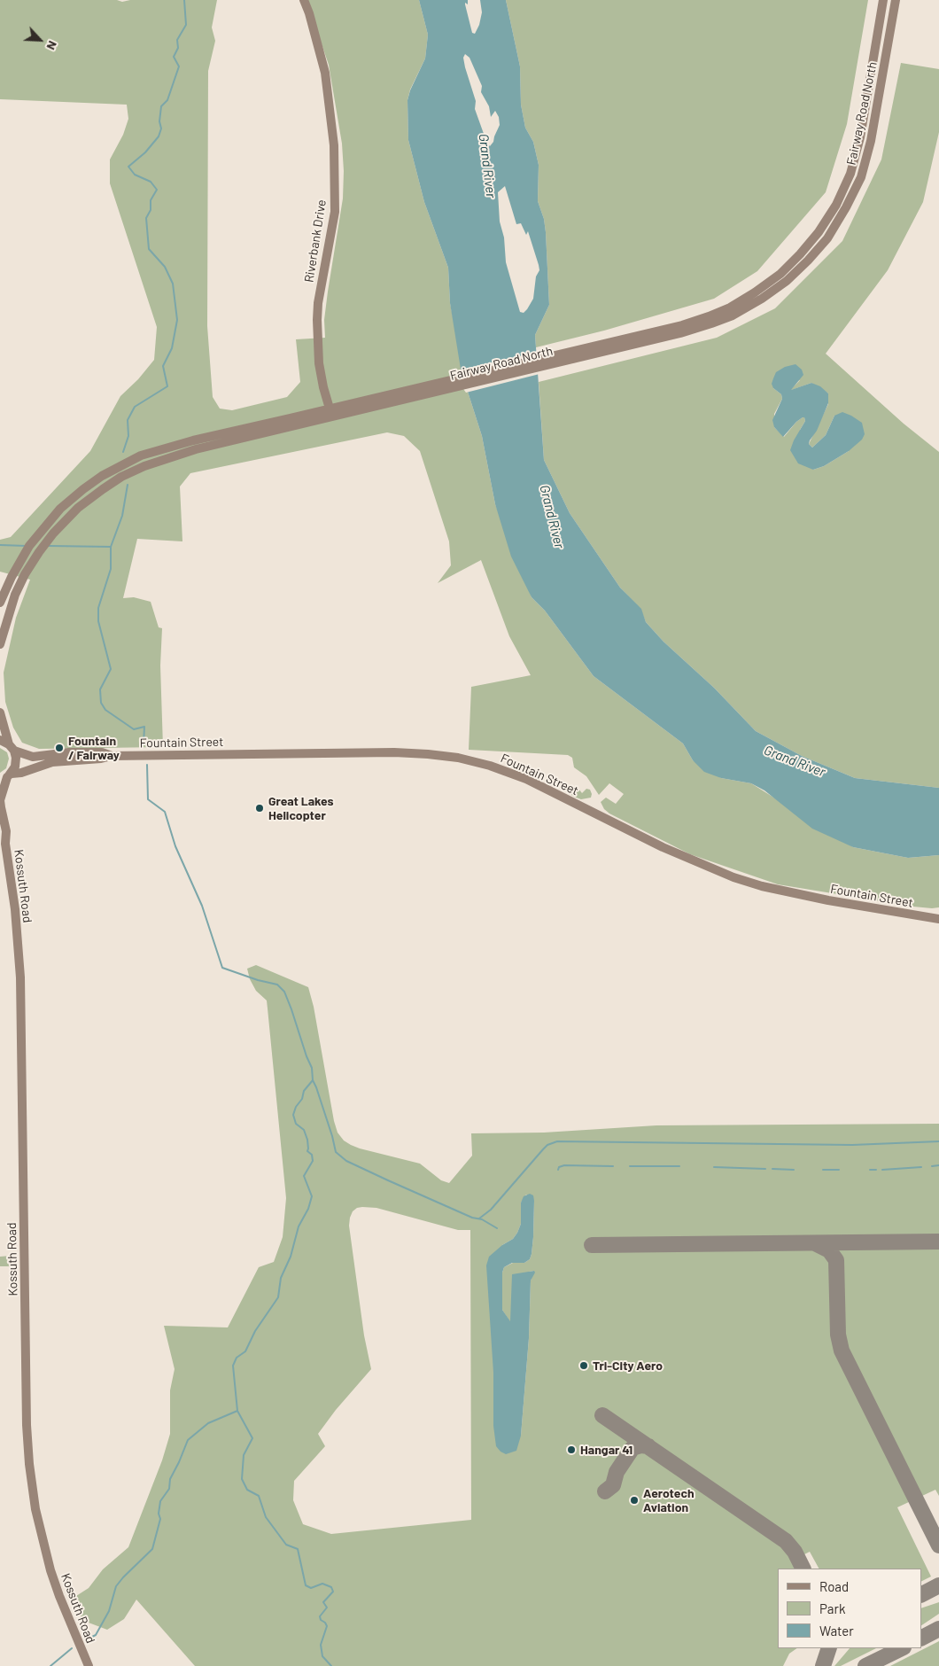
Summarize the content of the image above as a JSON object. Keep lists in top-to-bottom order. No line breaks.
{"streets":{"main road":["Fairway Road North","Riverbank Drive","Fountain Street","Kossuth Road"]},"crossings":[["Fairway Road North","Riverbank Drive"],["Fountain Street","Kossuth Road"]],"water":["Grand River"],"places":["Fountain / Fairway","Great Lakes Helicopter","Tri-City Aero","Hangar 41","Aerotech Aviation"],"legend":["Road","Park","Water"],"north":"bottom right"}
